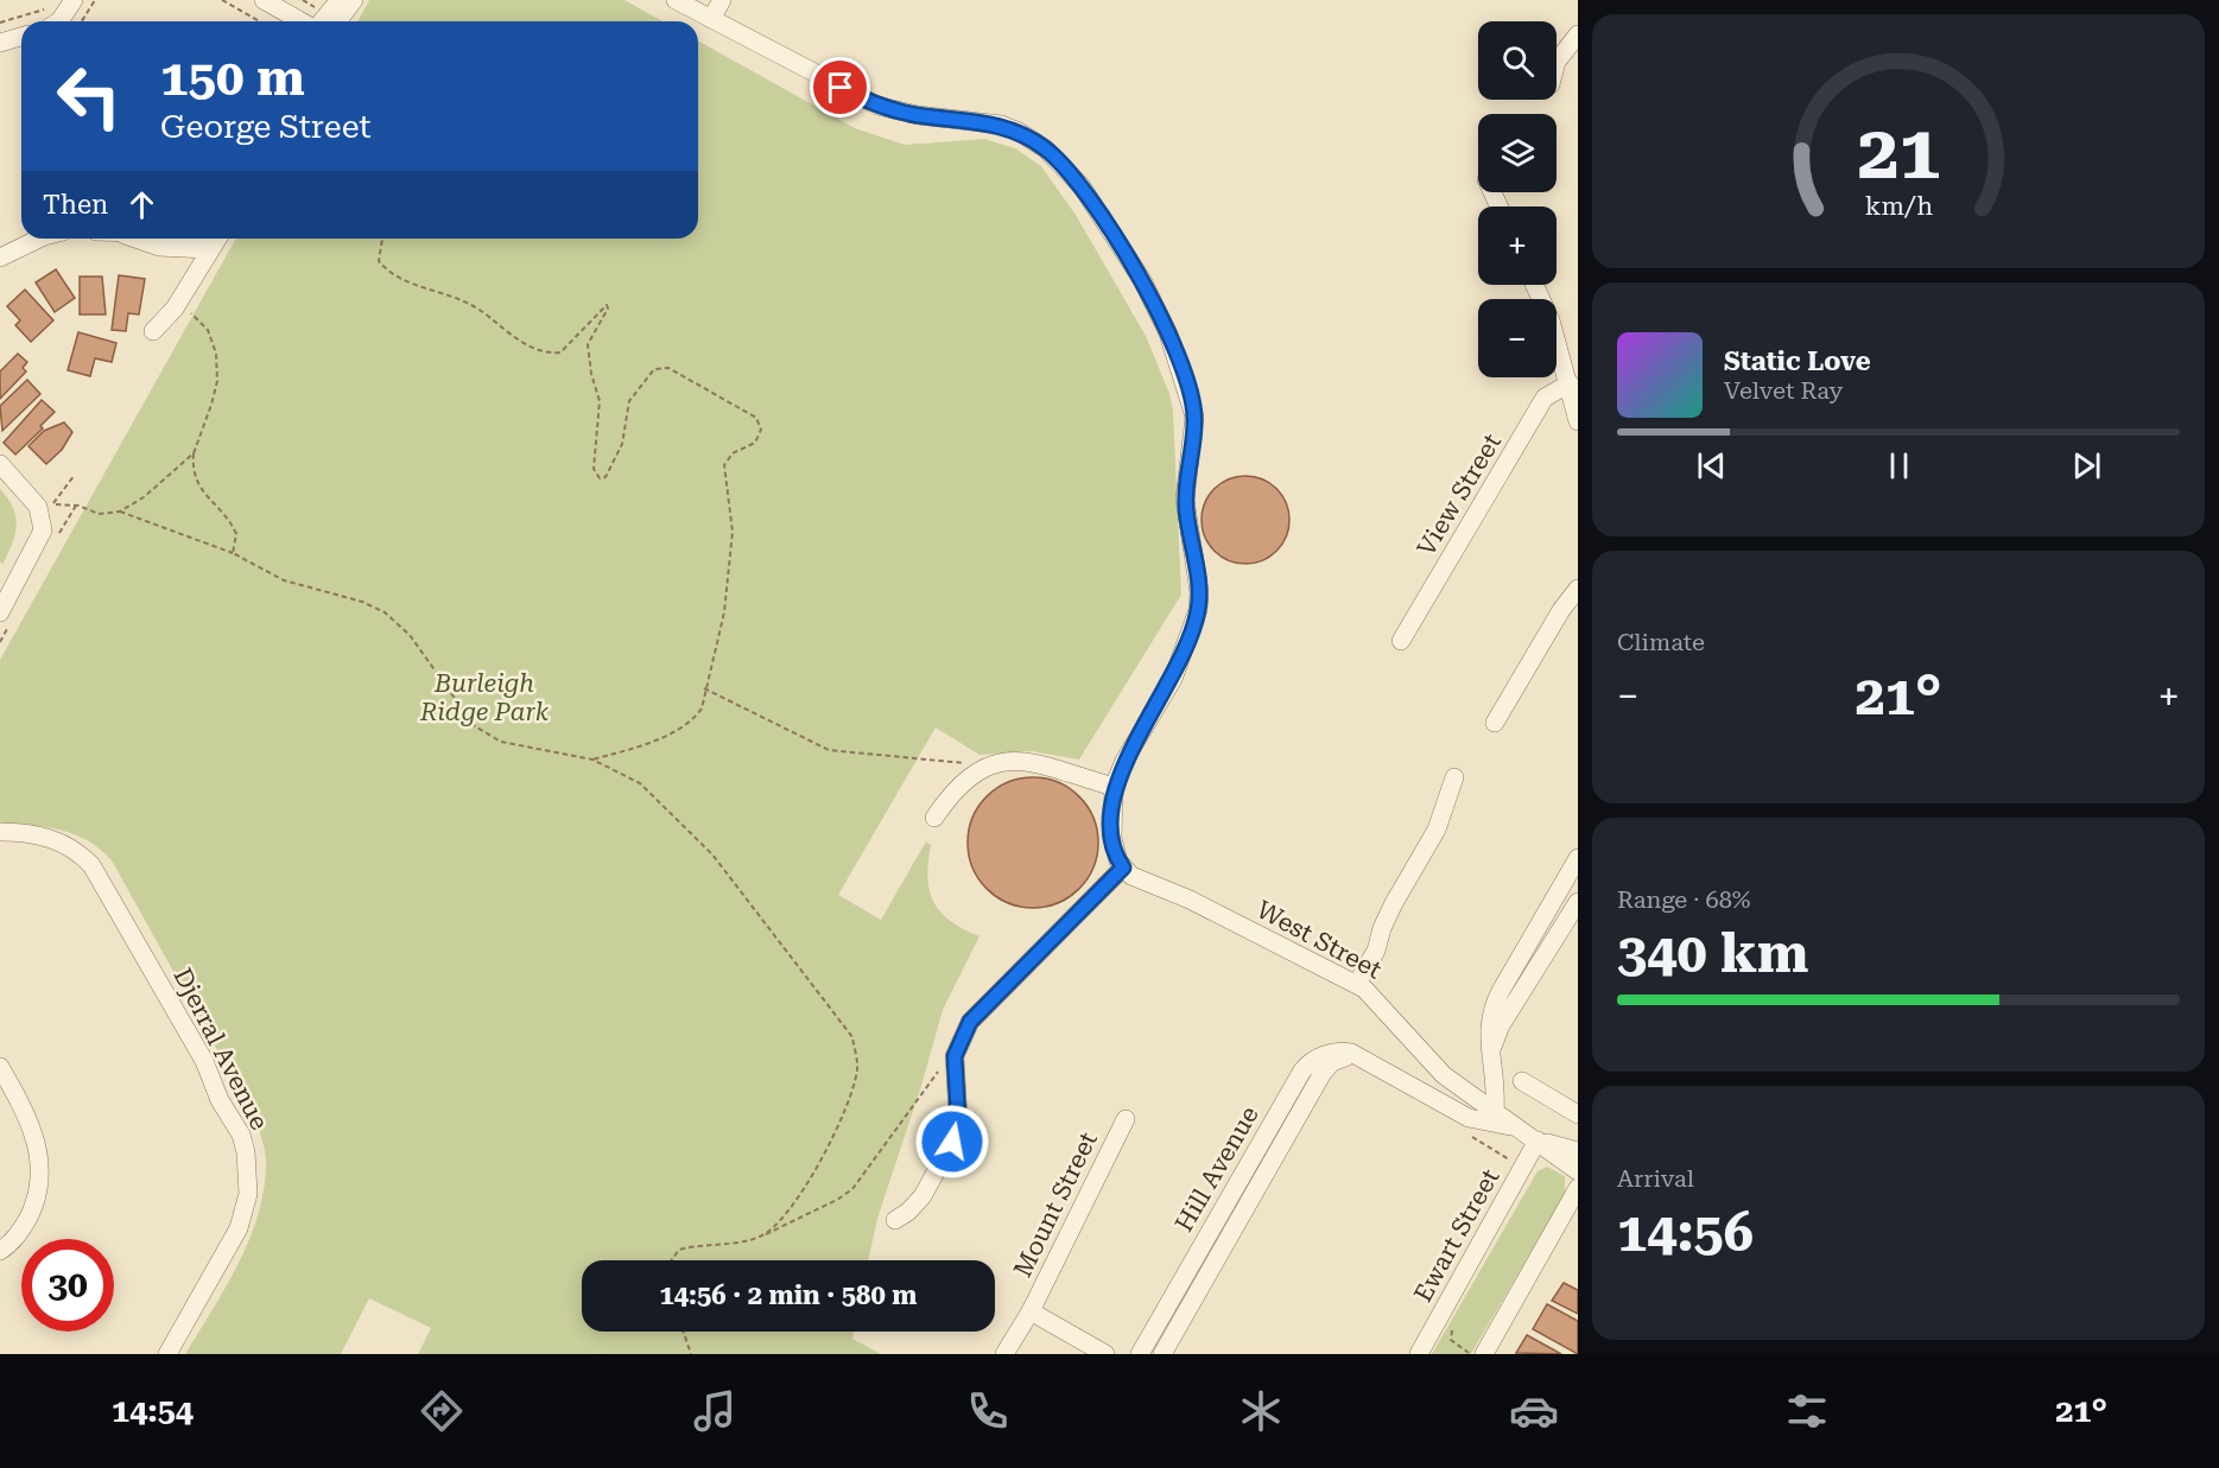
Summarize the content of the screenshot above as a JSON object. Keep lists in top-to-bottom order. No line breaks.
{"streets":{"street":["View Street","West Street","Djerral Avenue","Hill Avenue","Mount Street","Ewart Street"]},"crossings":[["West Street","Hill Avenue"],["West Street","Ewart Street"]],"parks":["Burleigh Ridge Park"],"page":{"map_buttons":["+","−"],"turn":["150 m","George Street"],"then":"Then","song":["Static Love","Velvet Ray"],"tile":["Climate",["Range · 68%","340 km"],["Arrival","14:56"]],"heat":["−","21°","+"],"limit":"30","trip":"14:56 · 2 min · 580 m","tabs":["14:54","21°"],"gauge":["21","km/h"]}}
